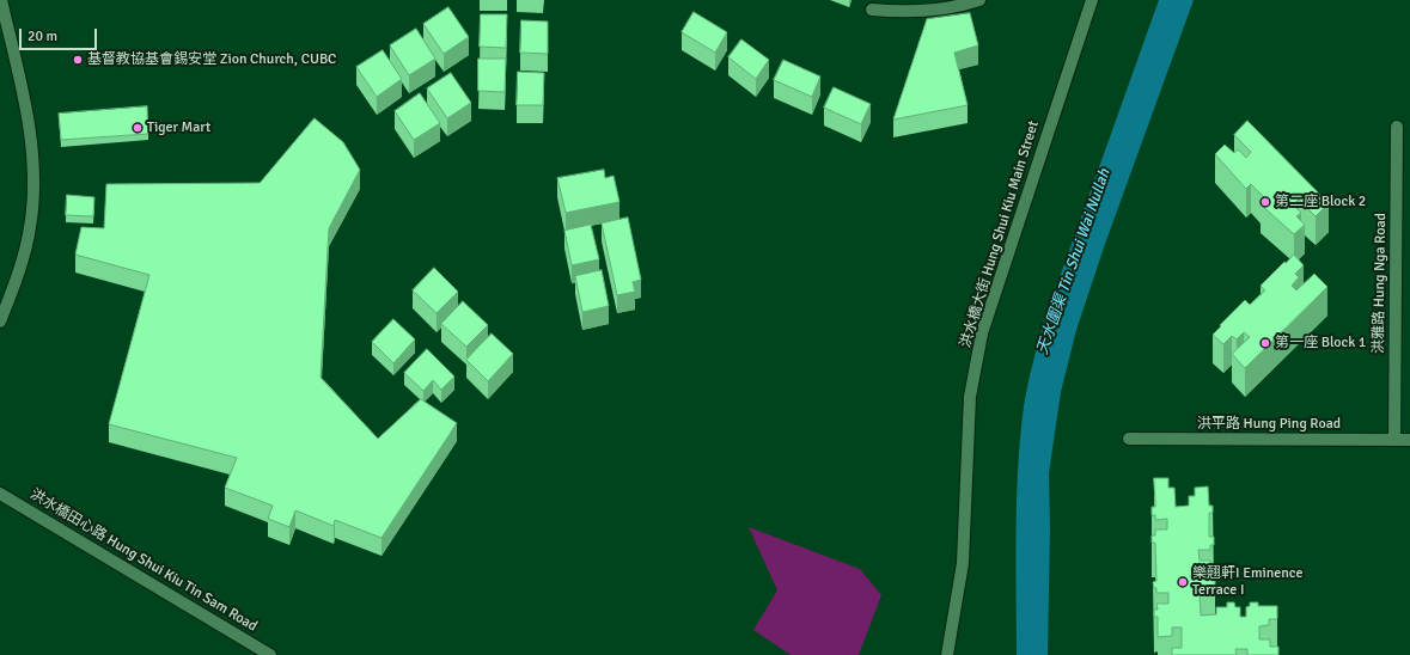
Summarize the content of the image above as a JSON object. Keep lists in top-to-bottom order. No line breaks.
{"streets":{"street":["洪水橋大街 Hung Shui Kiu Main Street","洪雅路 Hung Nga Road","洪平路 Hung Ping Road","洪水橋田心路 Hung Shui Kiu Tin Sam Road"]},"crossings":[["洪雅路 Hung Nga Road","洪平路 Hung Ping Road"]],"water":["天水圍渠 Tin Shui Wai Nullah"],"places":["基督教協基會錫安堂 Zion Church, CUBC","Tiger Mart","第二座 Block 2","第一座 Block 1","樂翹軒I Eminence Terrace I"],"scale_bar":"20 m"}
